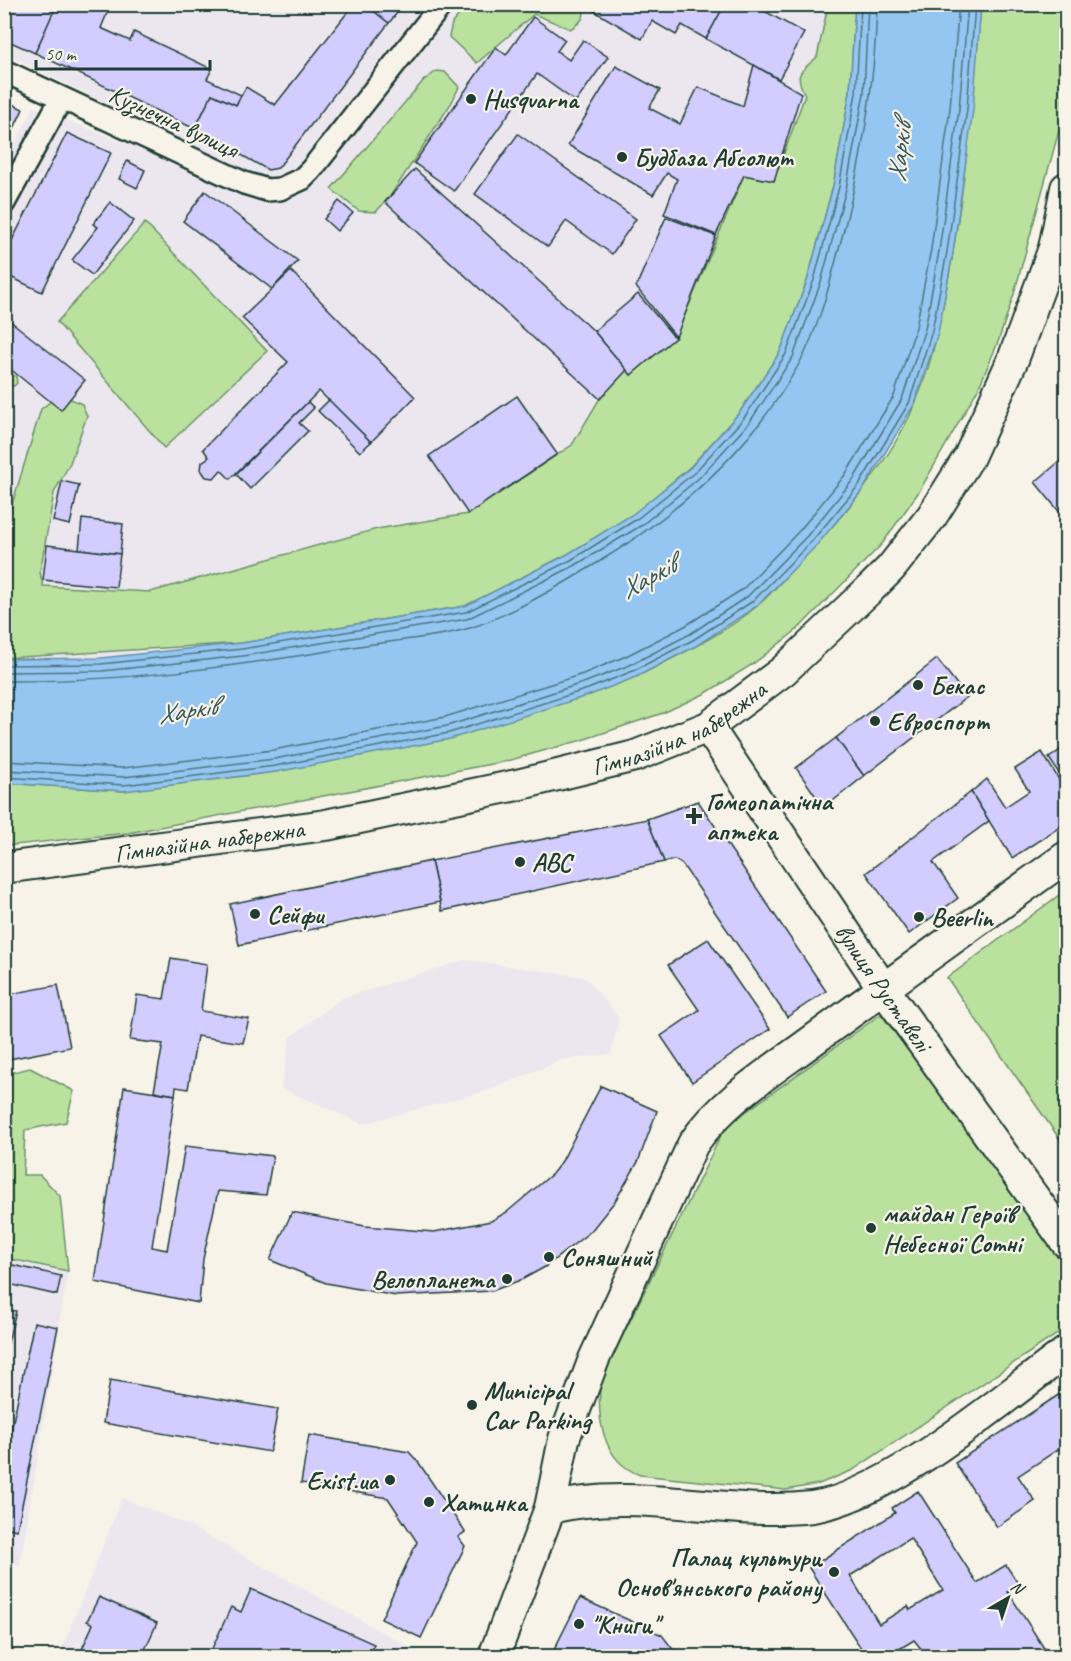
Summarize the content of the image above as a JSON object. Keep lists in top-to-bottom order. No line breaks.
{"streets":{"main road":["Гімназійна набережна","вулиця Руставелі"],"street":["Кузнечна вулиця"]},"crossings":[["Гімназійна набережна","вулиця Руставелі"]],"water":["Харків"],"places":{"other":["Husqvarna","Будбаза Абсолют","Бекас","Евроспорт","ABC","Сейфи","Beеrlin","майдан Героїв Небесної Сотні","Соняшний","Велопланета","Municipal Car Parking","Exist.ua","Хатинка","Палац культури Основ'янського району","\"Книги\""],"health":["Гомеопатічна аптека"]},"scale_bar":"50 m","north":"top right"}
